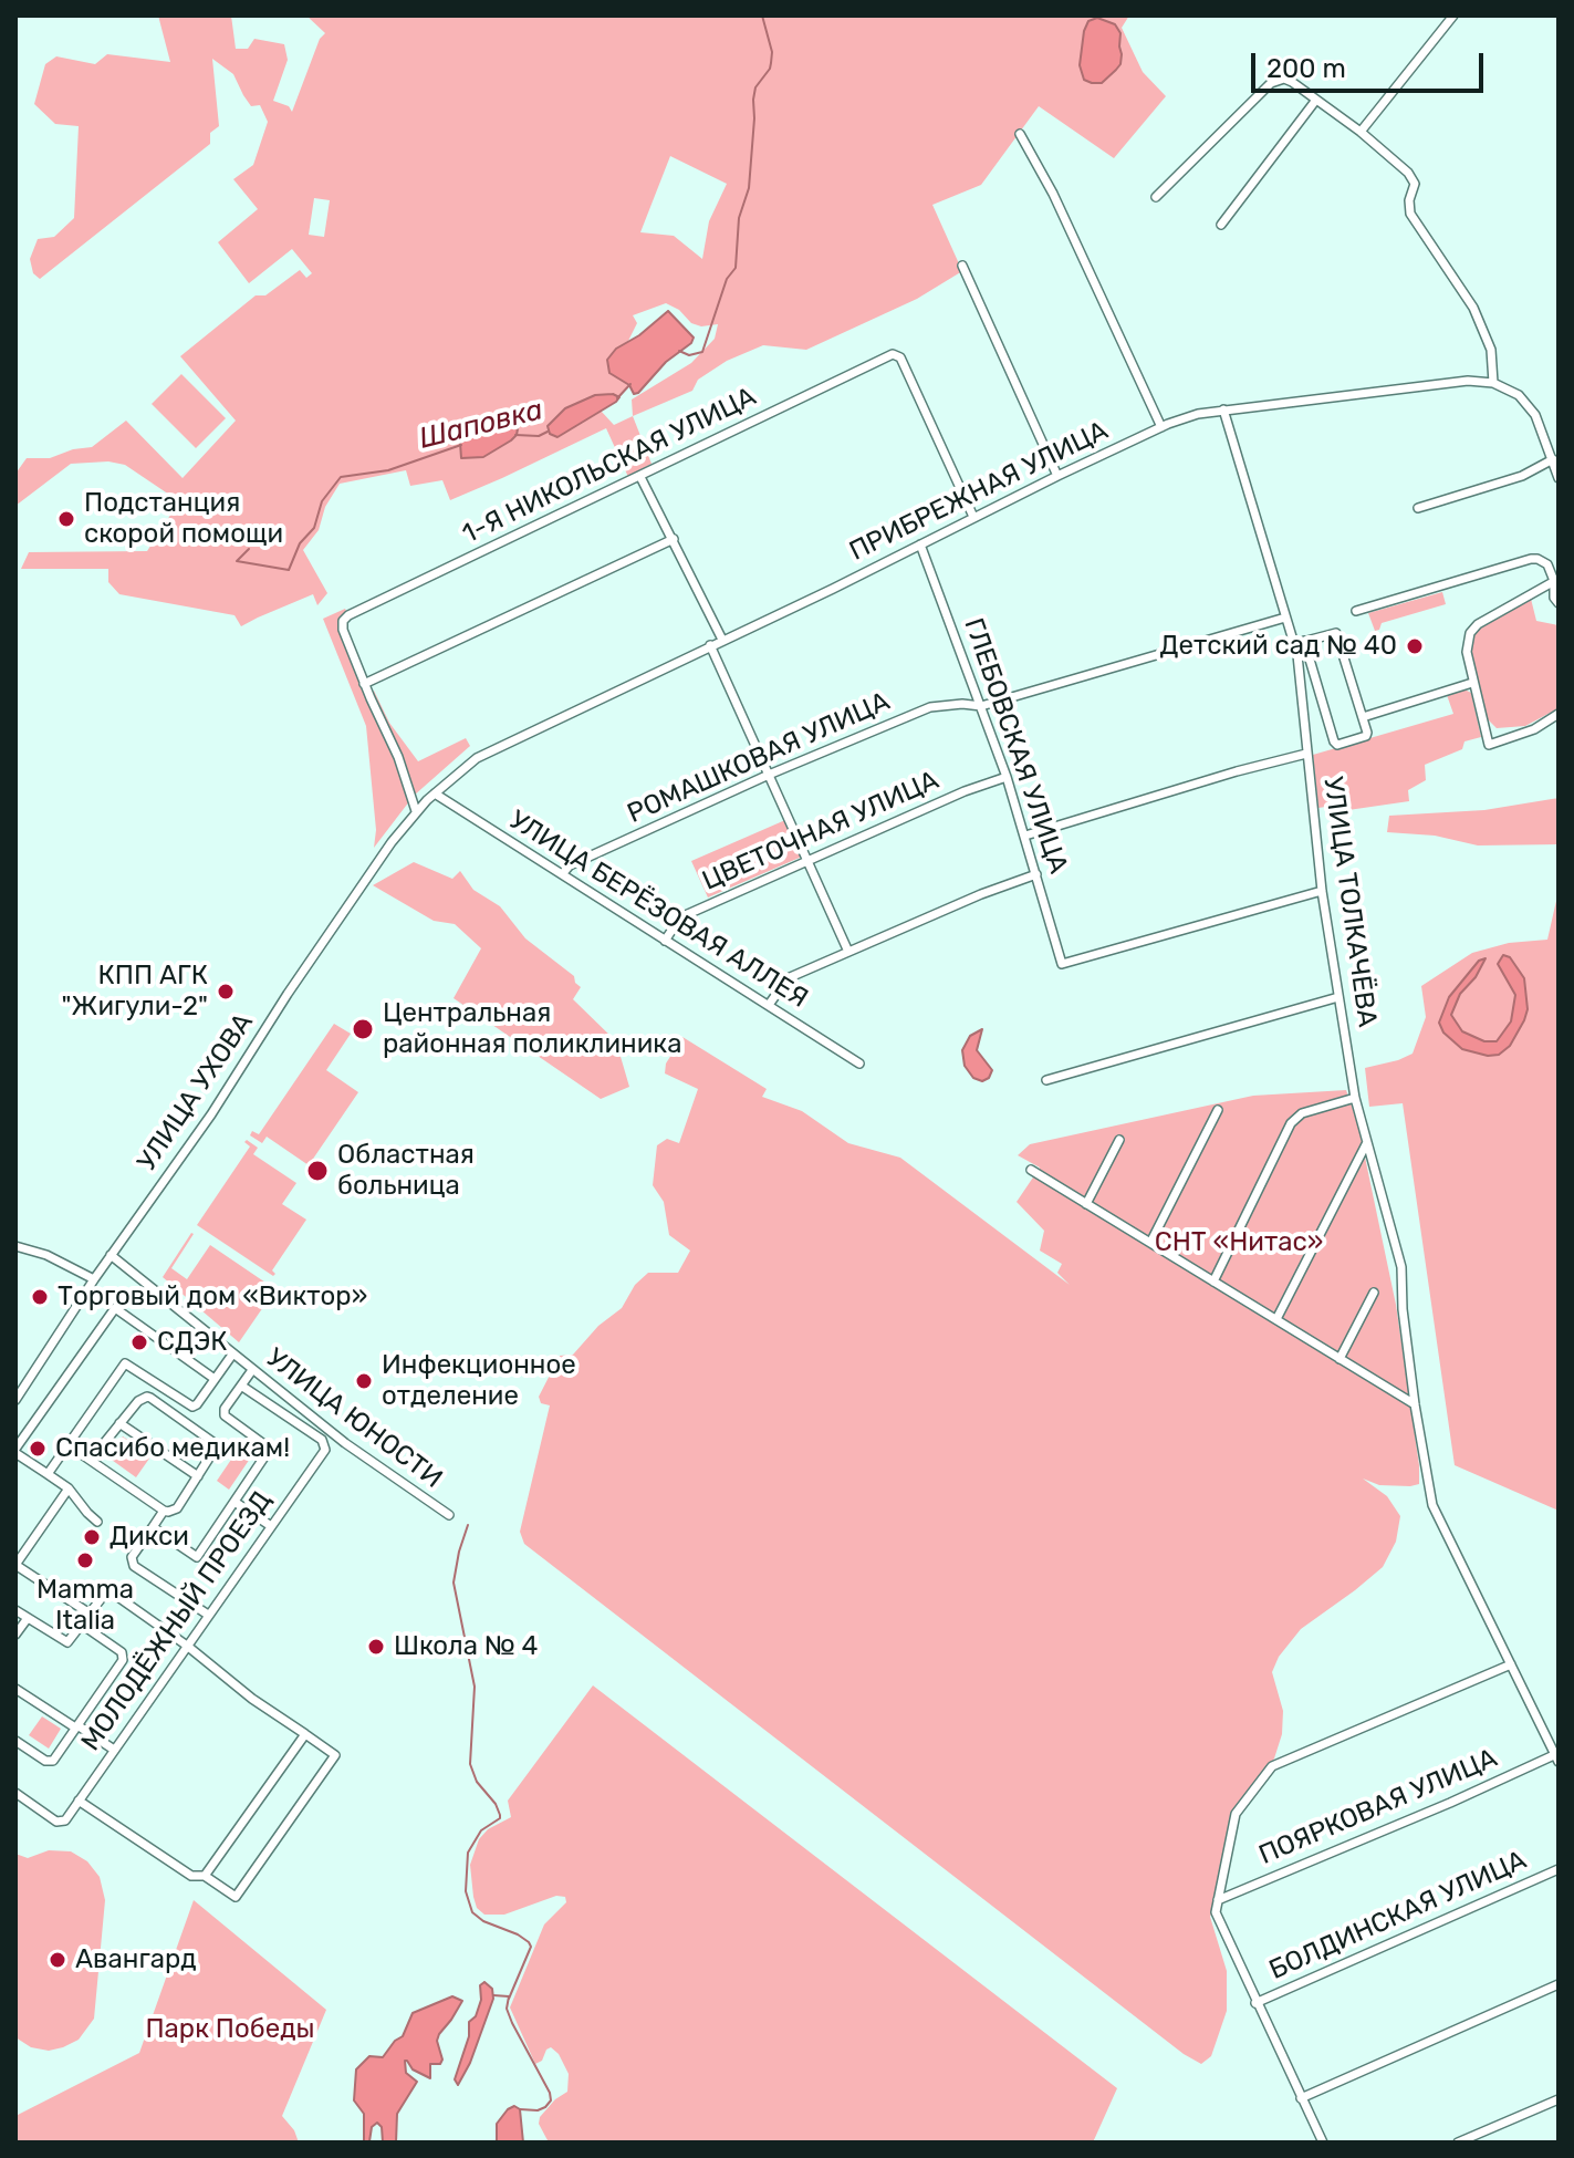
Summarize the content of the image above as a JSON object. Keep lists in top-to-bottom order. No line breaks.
{"streets":{"street":["1-Я НИКОЛЬСКАЯ УЛИЦА","ПРИБРЕЖНАЯ УЛИЦА","ГЛЕБОВСКАЯ УЛИЦА","РОМАШКОВАЯ УЛИЦА","ЦВЕТОЧНАЯ УЛИЦА","УЛИЦА ТОЛКАЧЁВА","УЛИЦА БЕРЁЗОВАЯ АЛЛЕЯ","УЛИЦА УХОВА","УЛИЦА ЮНОСТИ","МОЛОДЁЖНЫЙ ПРОЕЗД","ПОЯРКОВАЯ УЛИЦА","БОЛДИНСКАЯ УЛИЦА"]},"crossings":[["1-Я НИКОЛЬСКАЯ УЛИЦА","ПРИБРЕЖНАЯ УЛИЦА"],["ПРИБРЕЖНАЯ УЛИЦА","ГЛЕБОВСКАЯ УЛИЦА"],["ПРИБРЕЖНАЯ УЛИЦА","УЛИЦА ТОЛКАЧЁВА"],["ПРИБРЕЖНАЯ УЛИЦА","УЛИЦА БЕРЁЗОВАЯ АЛЛЕЯ"],["ПРИБРЕЖНАЯ УЛИЦА","УЛИЦА УХОВА"],["ГЛЕБОВСКАЯ УЛИЦА","РОМАШКОВАЯ УЛИЦА"],["ГЛЕБОВСКАЯ УЛИЦА","ЦВЕТОЧНАЯ УЛИЦА"],["ГЛЕБОВСКАЯ УЛИЦА","УЛИЦА ТОЛКАЧЁВА"],["РОМАШКОВАЯ УЛИЦА","УЛИЦА ТОЛКАЧЁВА"],["РОМАШКОВАЯ УЛИЦА","УЛИЦА БЕРЁЗОВАЯ АЛЛЕЯ"],["ЦВЕТОЧНАЯ УЛИЦА","УЛИЦА БЕРЁЗОВАЯ АЛЛЕЯ"],["УЛИЦА ТОЛКАЧЁВА","ПОЯРКОВАЯ УЛИЦА"],["УЛИЦА УХОВА","УЛИЦА ЮНОСТИ"]],"water":["Шаповка"],"parks":["СНТ «Нитас»","Парк Победы"],"places":["Подстанция скорой помощи","Детский сад № 40","КПП АГК \"Жигули-2\"","Центральная районная поликлиника","Областная больница","Торговый дом «Виктор»","СДЭК","Инфекционное отделение","Спасибо медикам!","Дикси","Mamma Italia","Школа № 4","Авангард"],"scale_bar":"200 m"}
